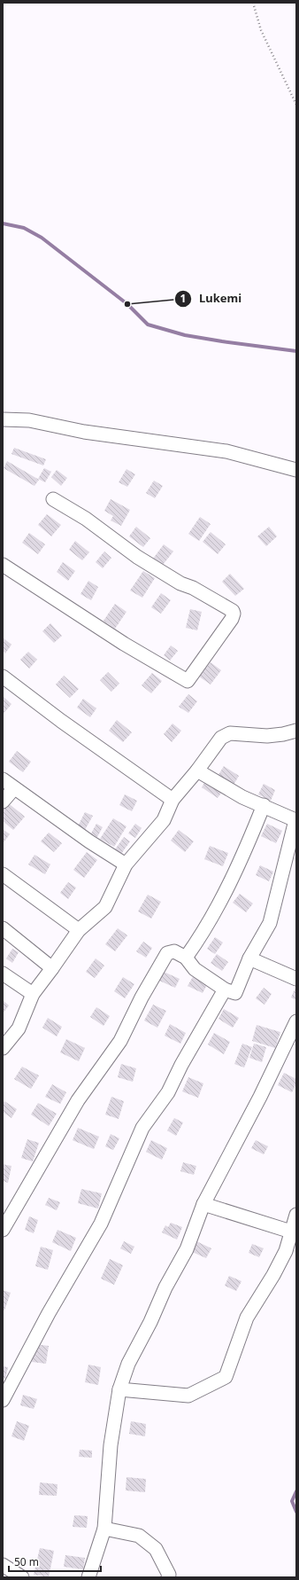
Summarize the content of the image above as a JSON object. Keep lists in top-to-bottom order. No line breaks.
{"places":["Lukemi"],"scale_bar":"50 m"}
